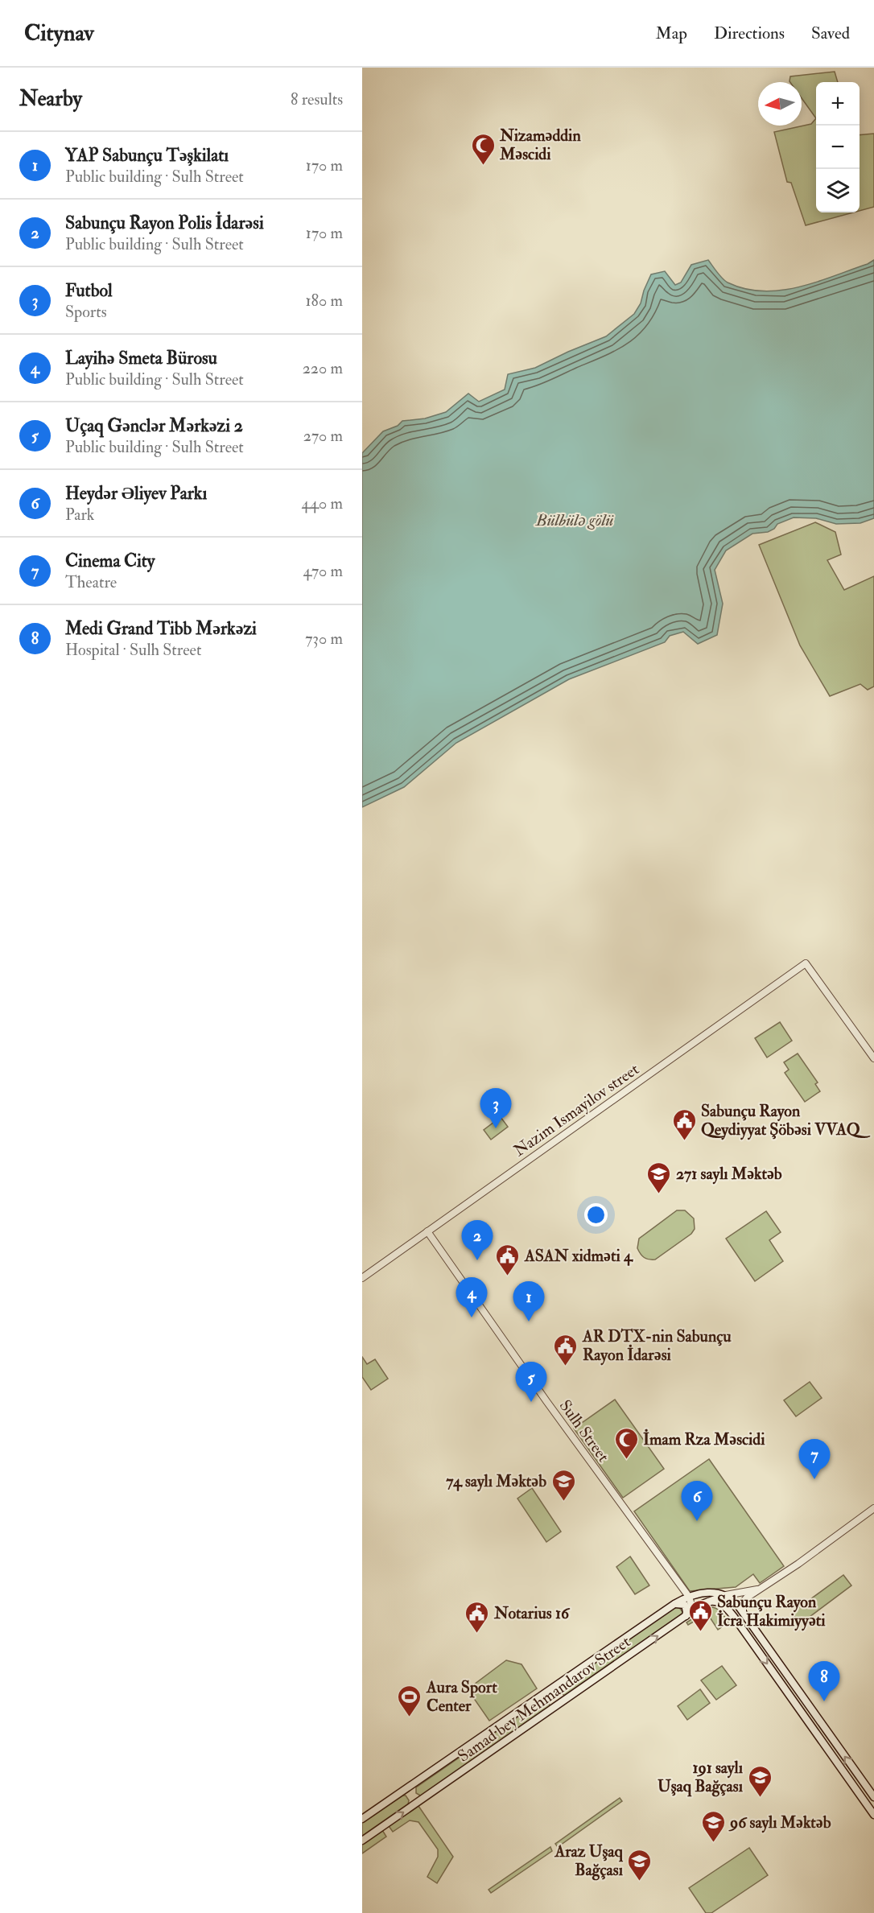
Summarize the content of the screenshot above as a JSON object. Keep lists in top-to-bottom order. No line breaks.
{"streets":{"main road":["Samad bey Mehmandarov Street"],"street":["Nazim Ismayilov street","Sulh Street"]},"crossings":[["Nazim Ismayilov street","Sulh Street"],["Sulh Street","Samad bey Mehmandarov Street"]],"water":["Bülbülə gölü"],"places":{"mosque":["Nizaməddin Məscidi","İmam Rza Məscidi"],"public building":["Sabunçu Rayon Qeydiyyat Şöbəsi VVAQ","ASAN xidməti 4","AR DTX-nin Sabunçu Rayon İdarəsi","Sabunçu Rayon İcra Hakimiyyəti","Notarius 16"],"school or university":["271 saylı Məktəb","74 saylı Məktəb","191 saylı Uşaq Bağçası","96 saylı Məktəb","Araz Uşaq Bağçası"],"sports":["Aura Sport Center"]},"north":"left","page":{"header":"Citynav","nav":["Map","Directions","Saved"],"heading":["Nearby","8 results"],"map_buttons":["+","−"],"list":[{"mark":"1","name":"YAP Sabunçu Təşkilatı","note":"Public building · Sulh Street","value":"170 m"},{"mark":"2","name":"Sabunçu Rayon Polis İdarəsi","note":"Public building · Sulh Street","value":"170 m"},{"mark":"3","name":"Futbol","note":"Sports","value":"180 m"},{"mark":"4","name":"Layihə Smeta Bürosu","note":"Public building · Sulh Street","value":"220 m"},{"mark":"5","name":"Uçaq Gənclər Mərkəzi 2","note":"Public building · Sulh Street","value":"270 m"},{"mark":"6","name":"Heydər Əliyev Parkı","note":"Park","value":"440 m"},{"mark":"7","name":"Cinema City","note":"Theatre","value":"470 m"},{"mark":"8","name":"Medi Grand Tibb Mərkəzi","note":"Hospital · Sulh Street","value":"730 m"}],"pins":["3","2","4","1","5","7","6","8"]}}
